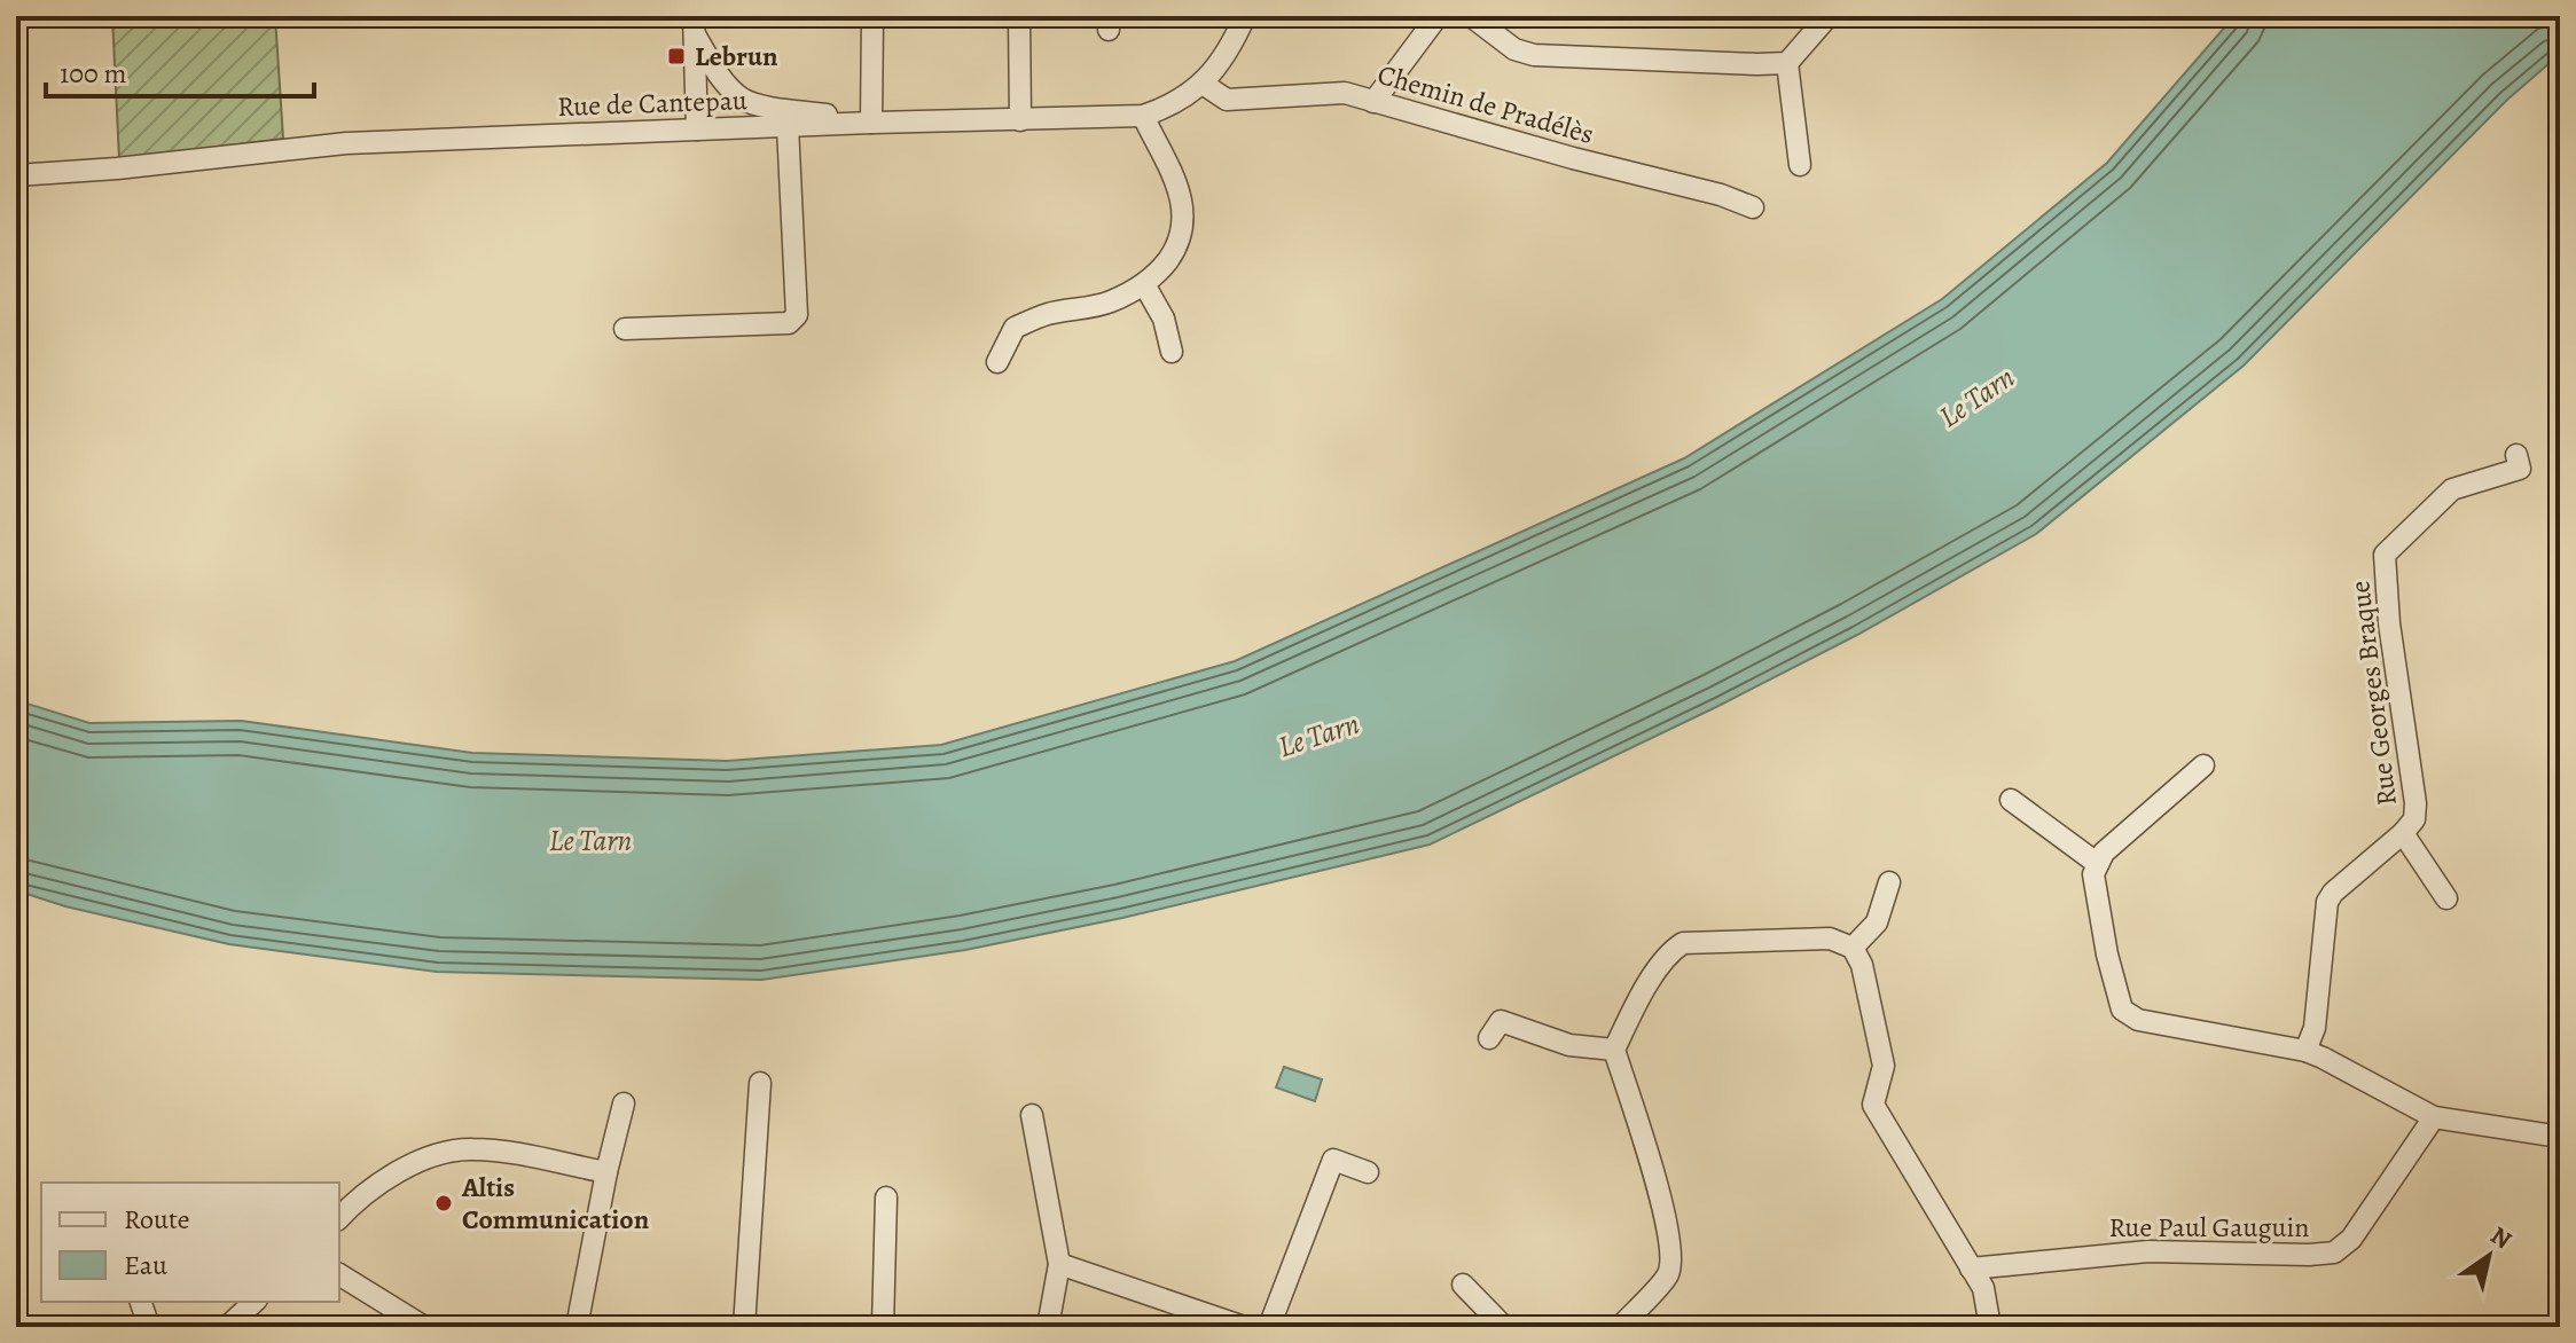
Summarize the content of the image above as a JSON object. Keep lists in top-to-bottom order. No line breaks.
{"streets":{"street":["Rue de Cantepau","Chemin de Pradélès","Rue Georges Braque","Rue Paul Gauguin"]},"crossings":[["Rue de Cantepau","Chemin de Pradélès"]],"water":["Le Tarn"],"places":{"transit":["Lebrun"],"other":["Altis Communication"]},"legend":["Route","Eau"],"scale_bar":"100 m","north":"top right"}
